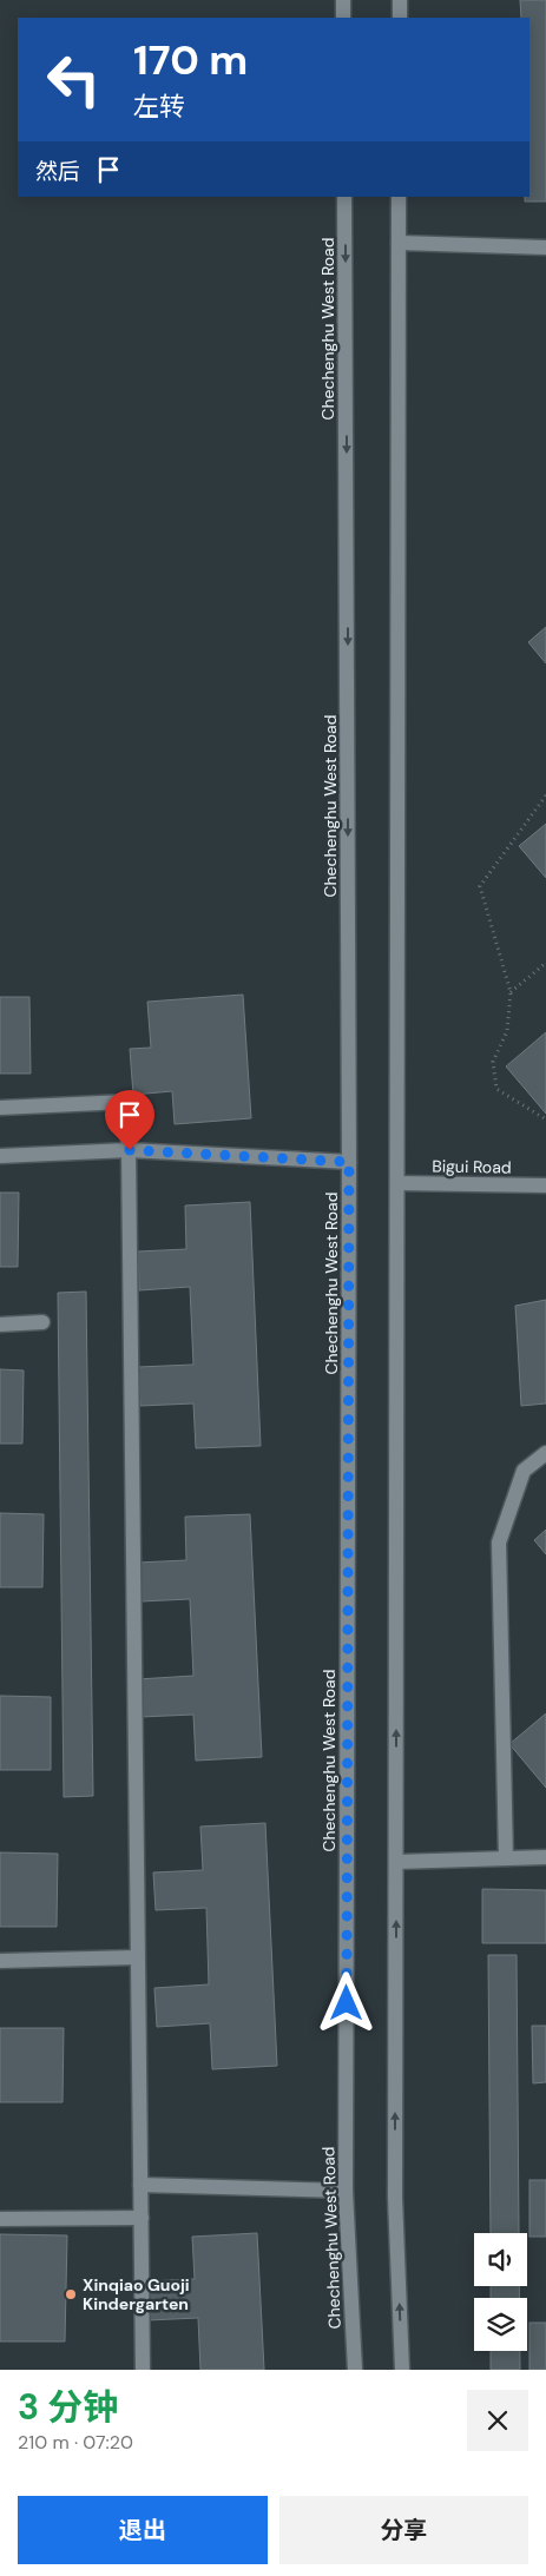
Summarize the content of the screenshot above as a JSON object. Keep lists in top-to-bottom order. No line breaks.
{"streets":{"street":["Chechenghu West Road","Bigui Road"]},"places":["Xinqiao Guoji Kindergarten"],"page":{"turn":["170 m","左转"],"then":"然后","heading":["3 分钟","210 m · 07:20"],"buttons":["退出","分享"]}}
